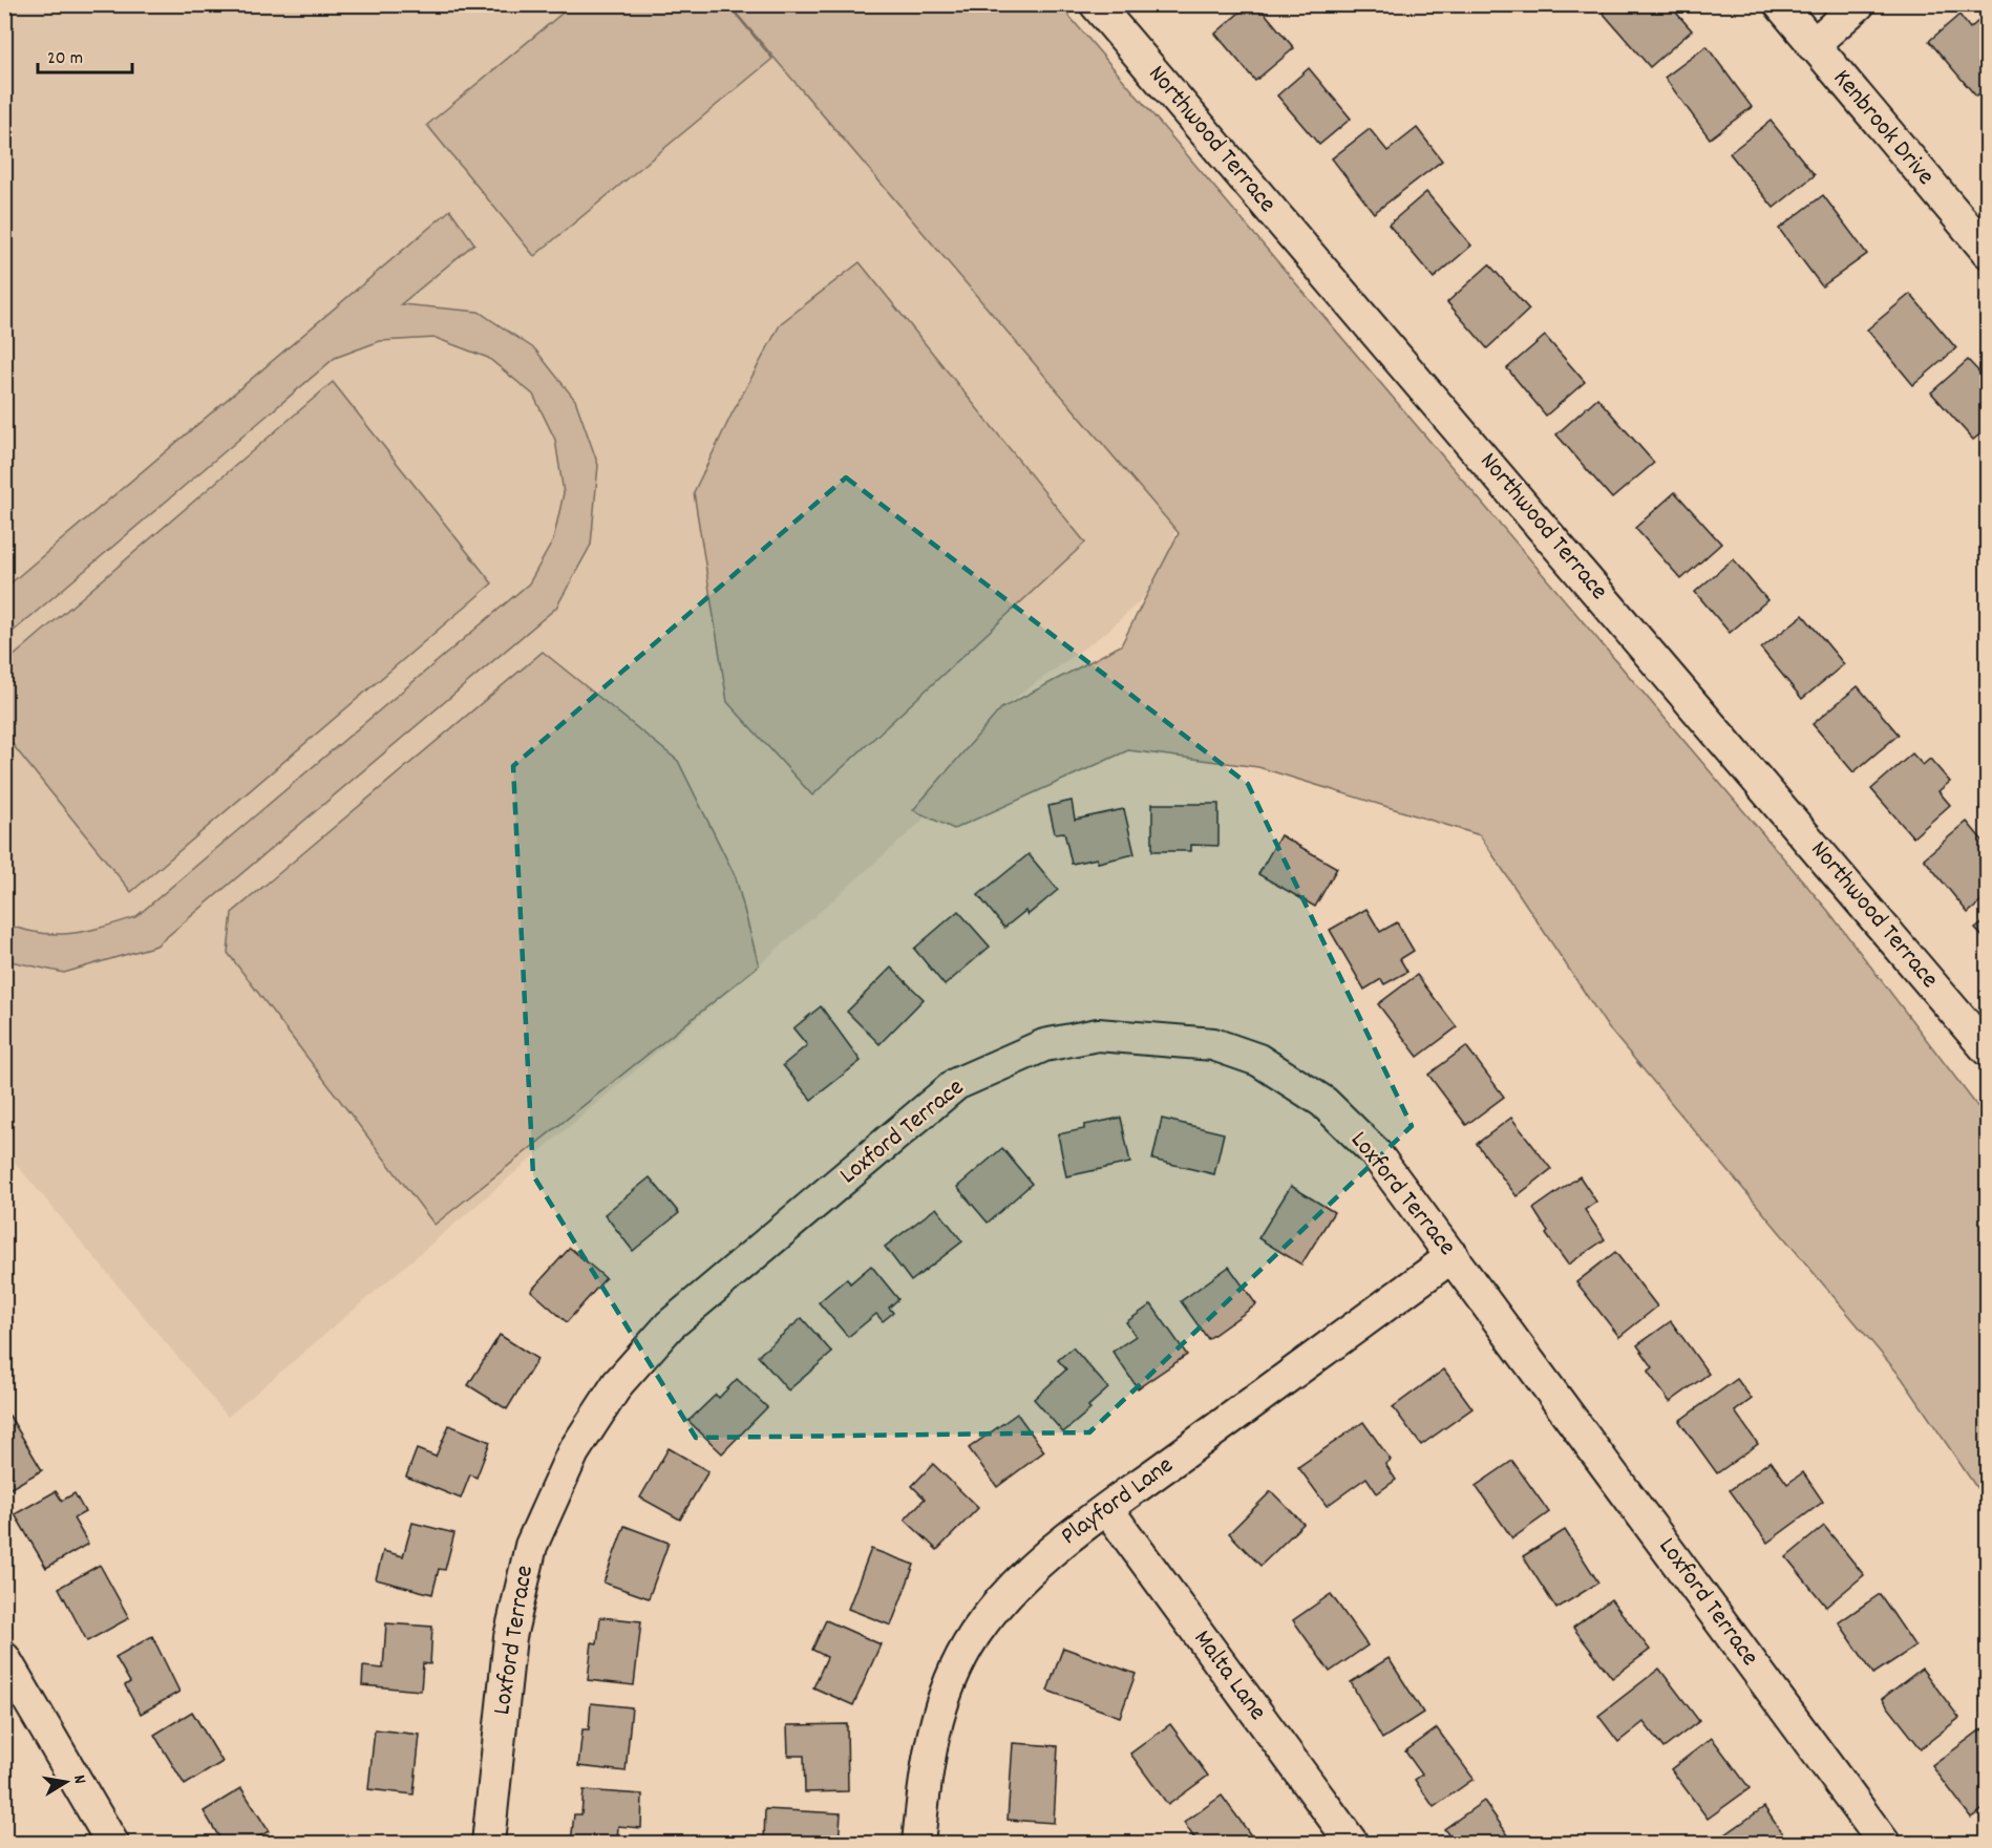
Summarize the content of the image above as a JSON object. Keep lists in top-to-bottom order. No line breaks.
{"streets":{"street":["Kenbrook Drive","Northwood Terrace","Loxford Terrace","Playford Lane","Malta Lane"]},"crossings":[["Loxford Terrace","Playford Lane"],["Playford Lane","Malta Lane"]],"scale_bar":"20 m","north":"right"}
